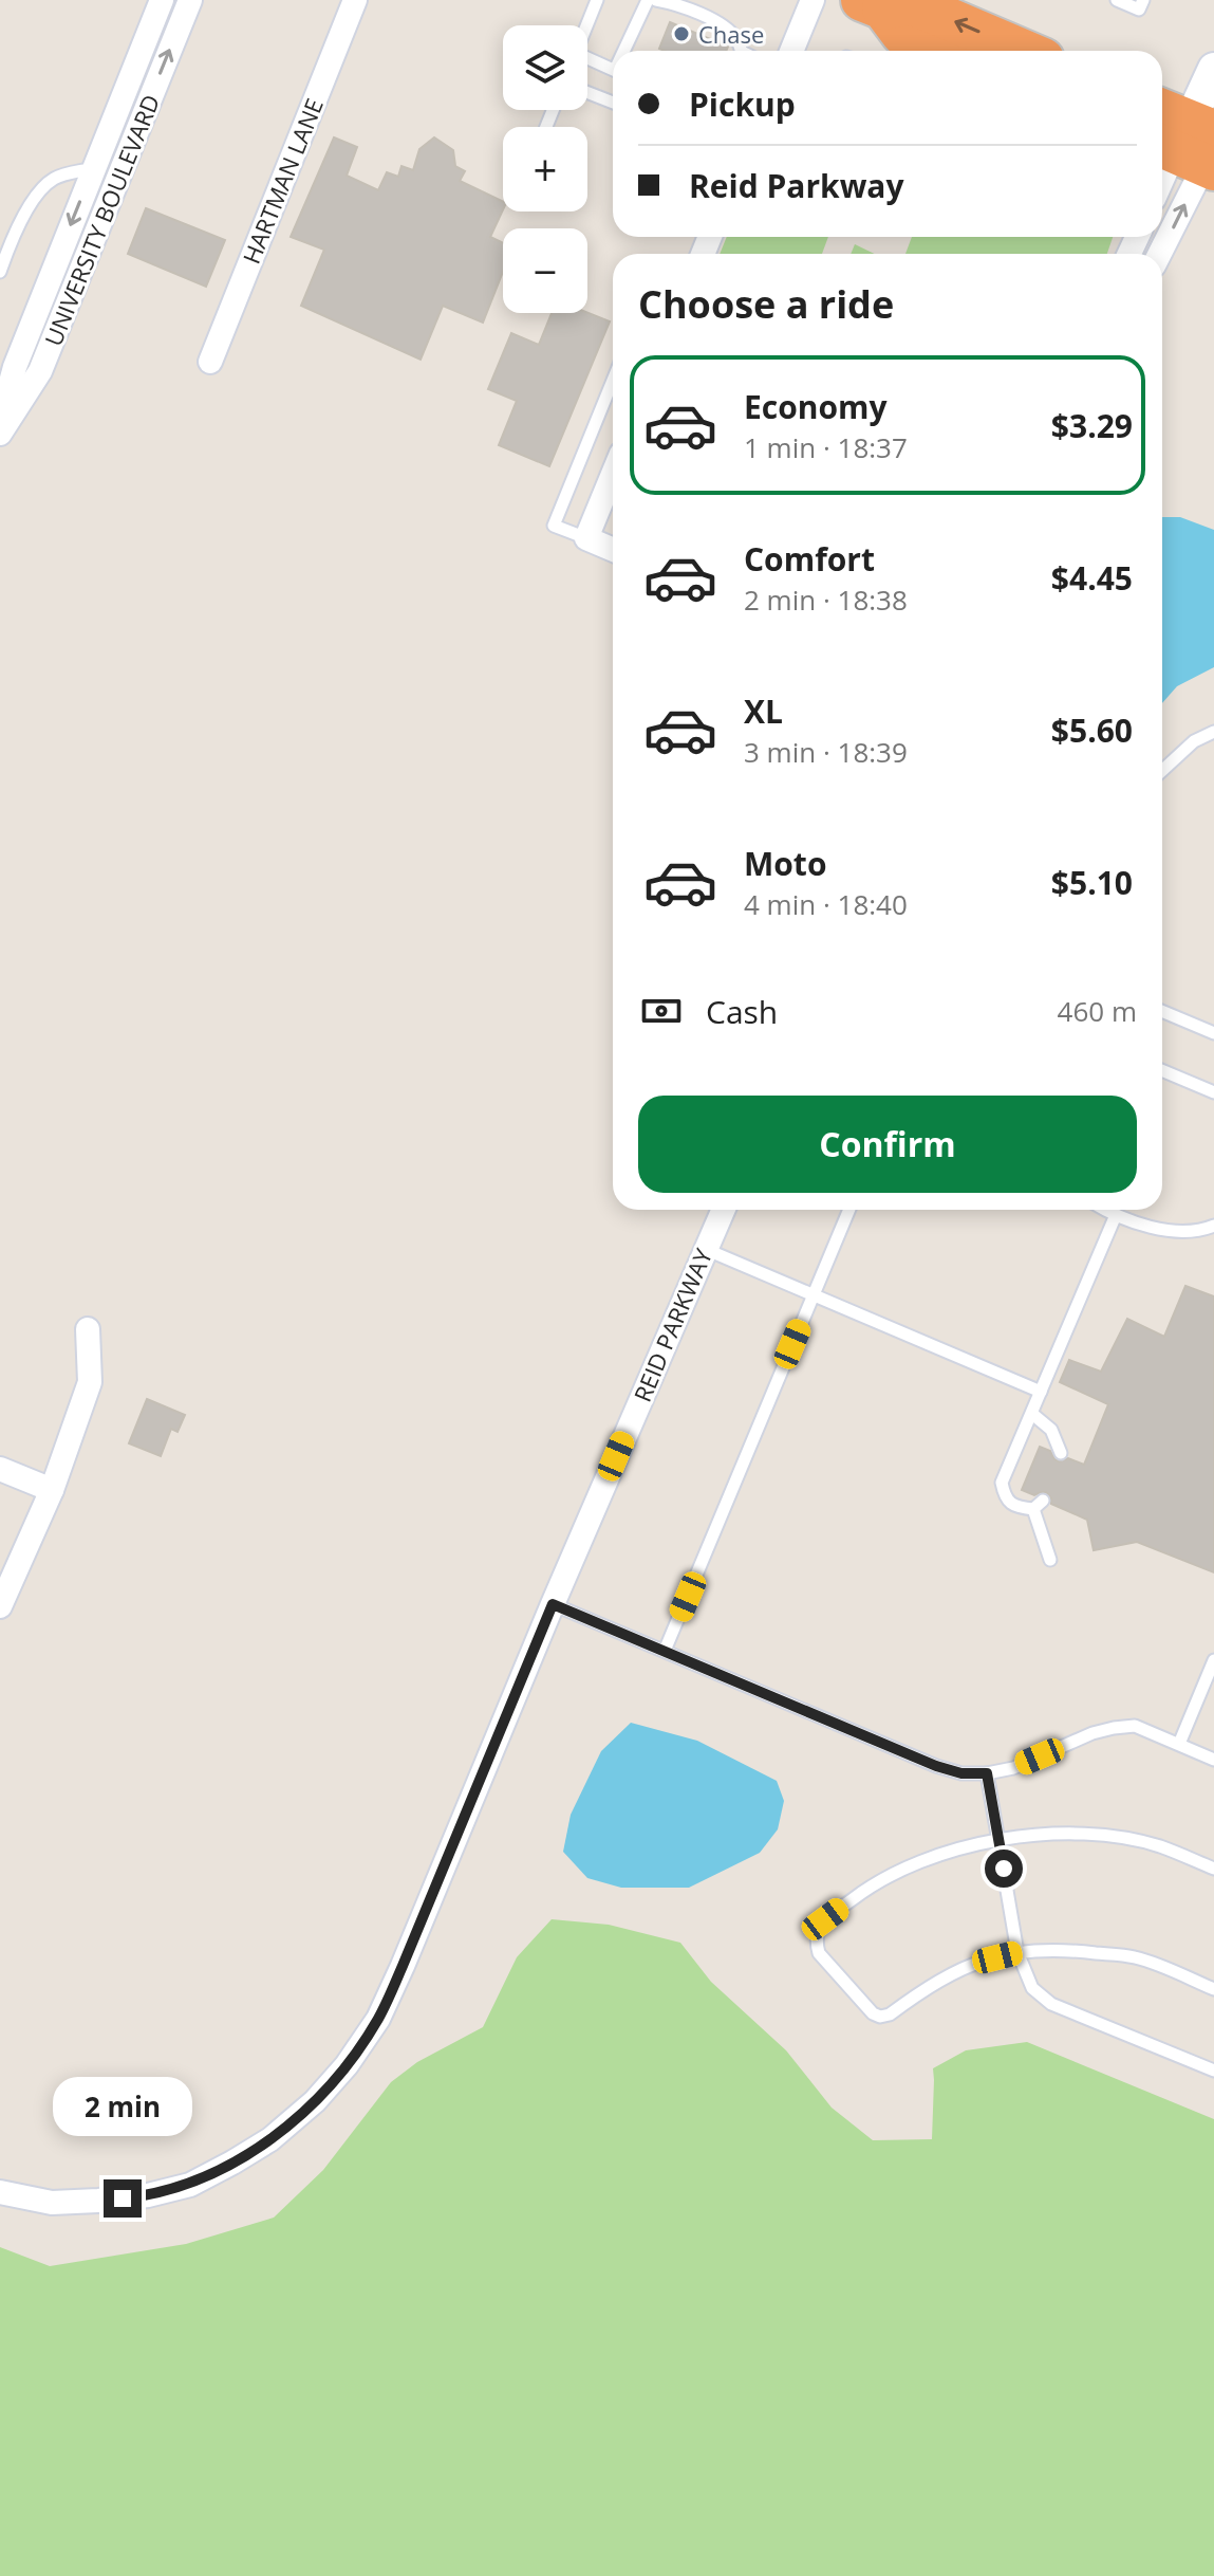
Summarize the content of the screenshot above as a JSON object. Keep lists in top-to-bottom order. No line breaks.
{"streets":{"street":["HARTMAN LANE","UNIVERSITY BOULEVARD","REID PARKWAY"]},"places":["Chase"],"page":{"map_buttons":["+","−"],"banner":["Pickup","Reid Parkway"],"heading":"Choose a ride","list":[{"name":"Economy","note":"1 min · 18:37","value":"$3.29"},{"name":"Comfort","note":"2 min · 18:38","value":"$4.45"},{"name":"XL","note":"3 min · 18:39","value":"$5.60"},{"name":"Moto","note":"4 min · 18:40","value":"$5.10"}],"pay":["Cash","460 m"],"buttons":"Confirm","bubble":"2 min"}}
